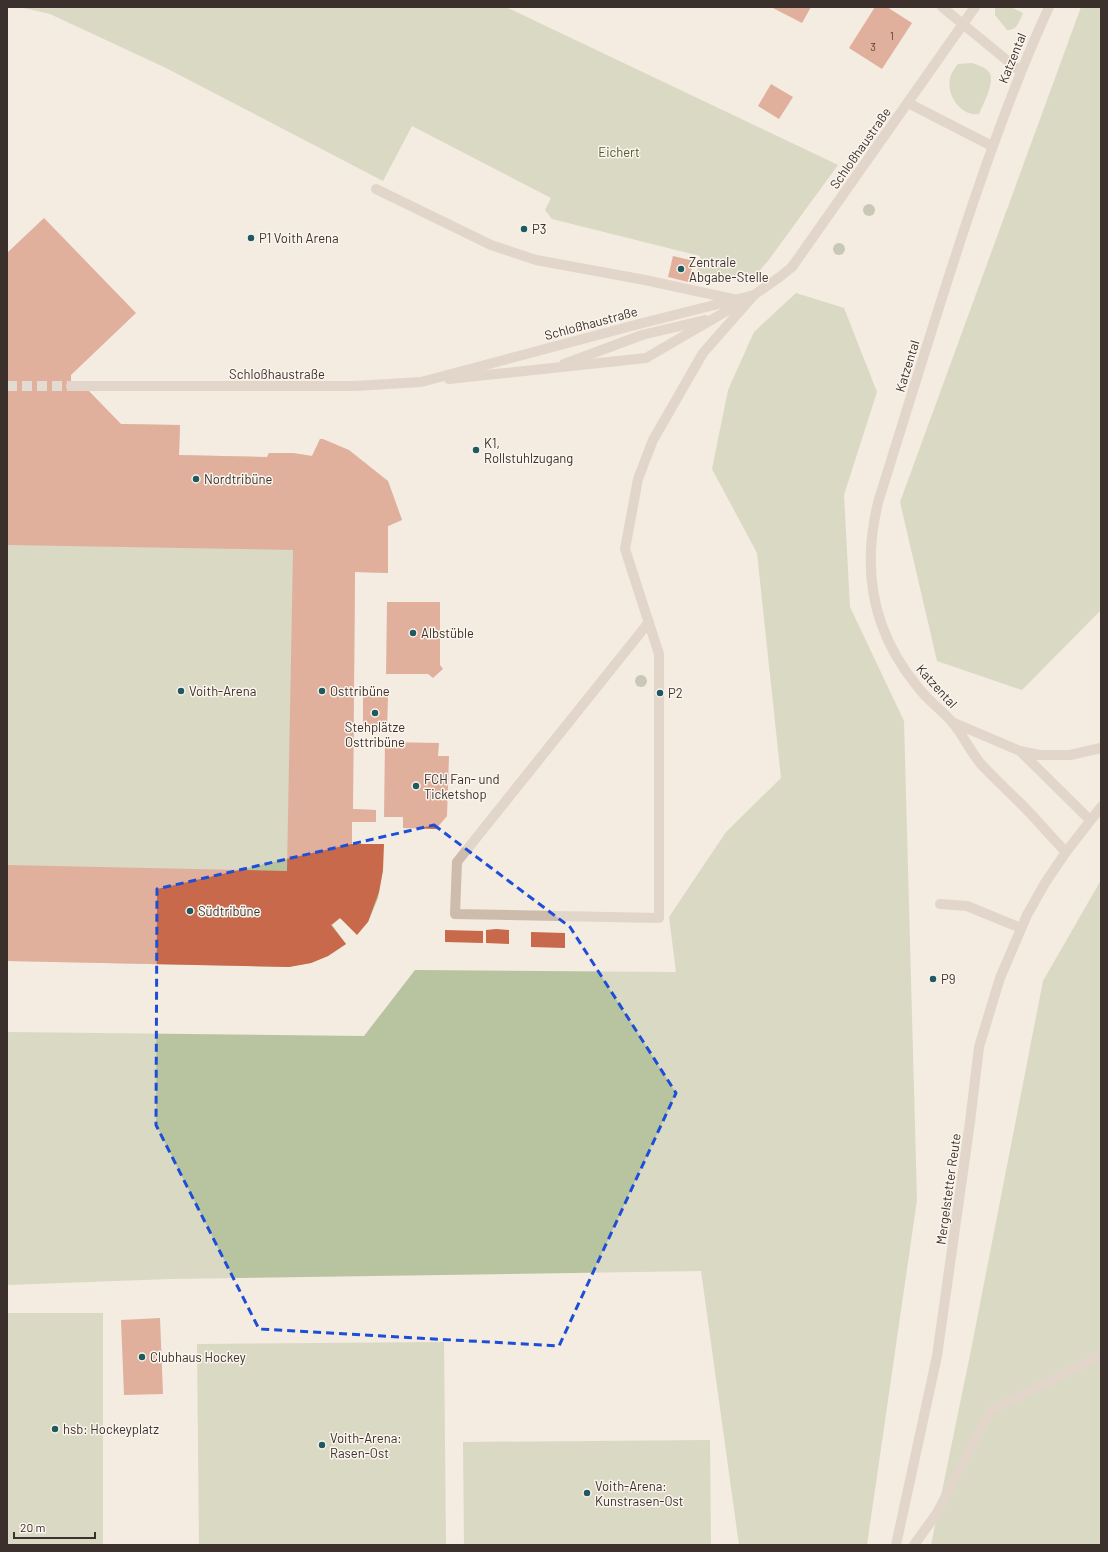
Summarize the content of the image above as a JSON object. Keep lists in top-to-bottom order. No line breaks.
{"streets":{"street":["Katzental","Schloßhaustraße","Mergelstetter Reute"]},"crossings":[["Katzental","Mergelstetter Reute"]],"parks":["Eichert"],"places":["P3","P1 Voith Arena","Zentrale Abgabe-Stelle","K1, Rollstuhlzugang","Nordtribüne","Albstüble","Voith-Arena","Osttribüne","P2","Stehplätze Osttribüne","FCH Fan- und Ticketshop","Südtribüne","P9","Clubhaus Hockey","hsb: Hockeyplatz","Voith-Arena: Rasen-Ost","Voith-Arena: Kunstrasen-Ost"],"house_numbers":["1","3"],"scale_bar":"20 m"}
